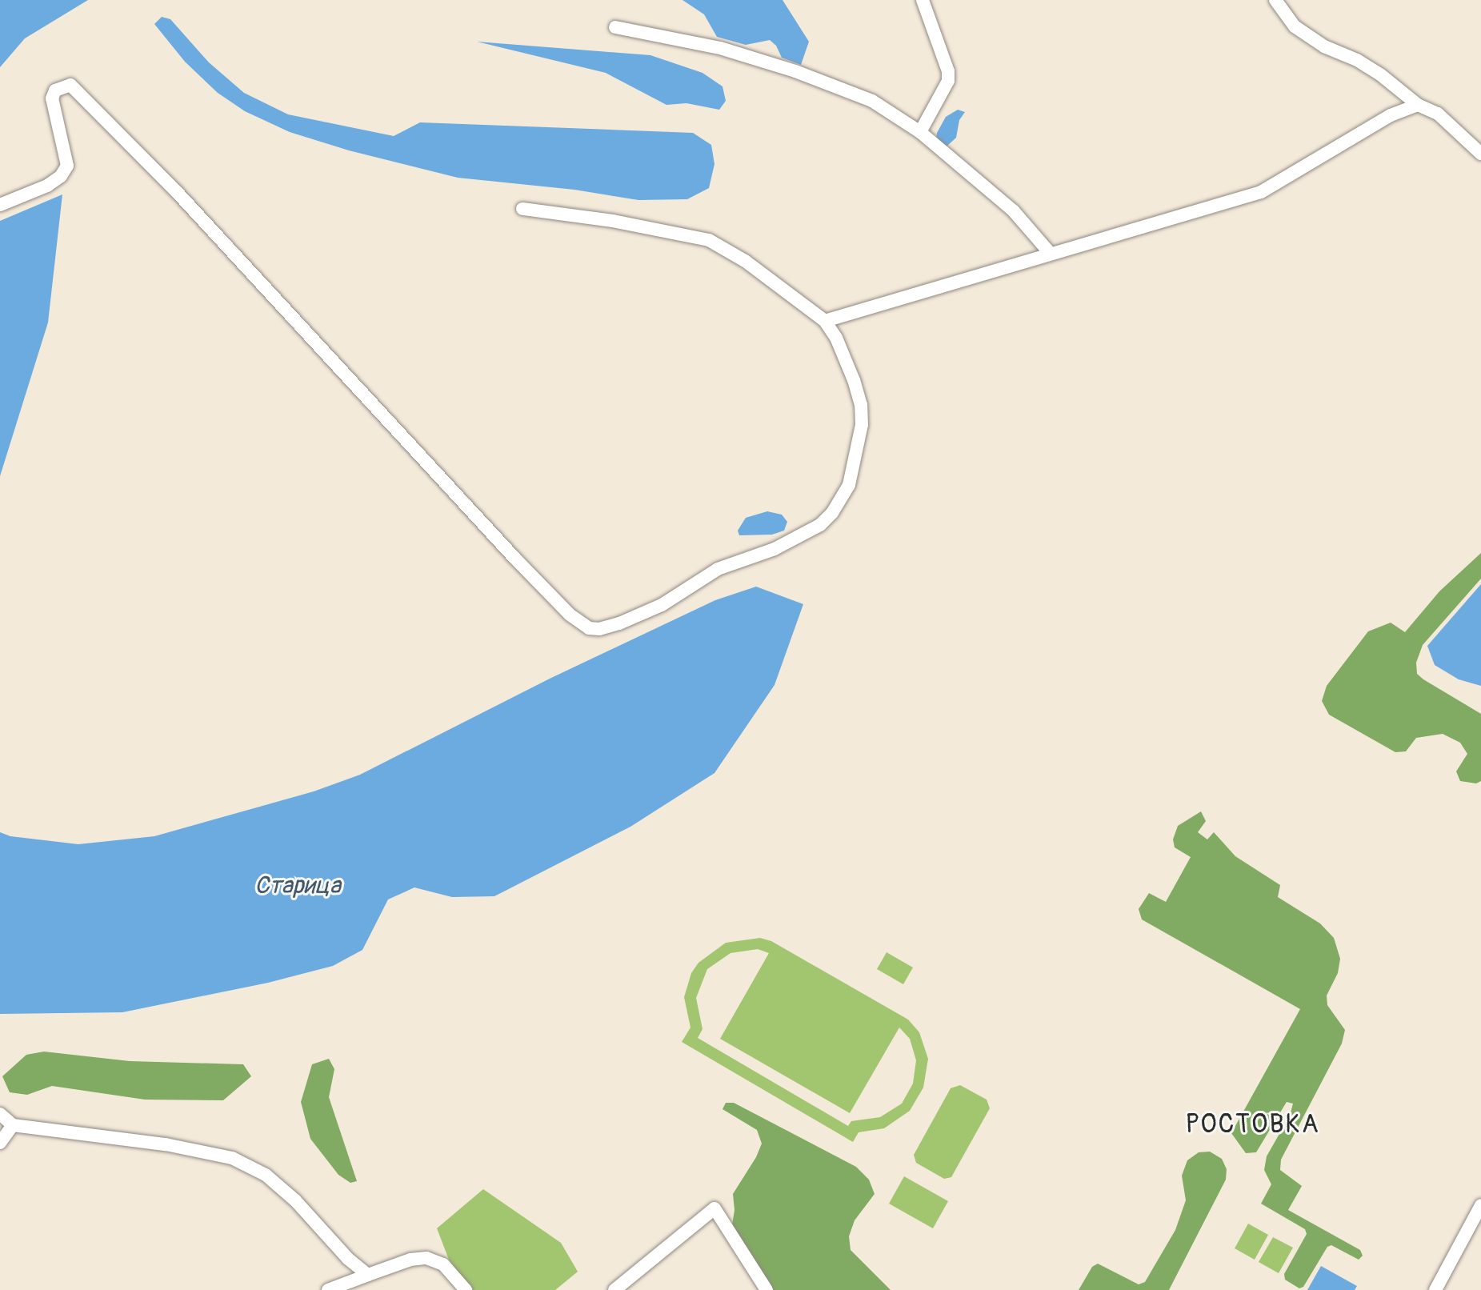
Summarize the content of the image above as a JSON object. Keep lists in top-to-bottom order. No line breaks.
{"districts":["РОСТОВКА"],"water":["Старица"]}
